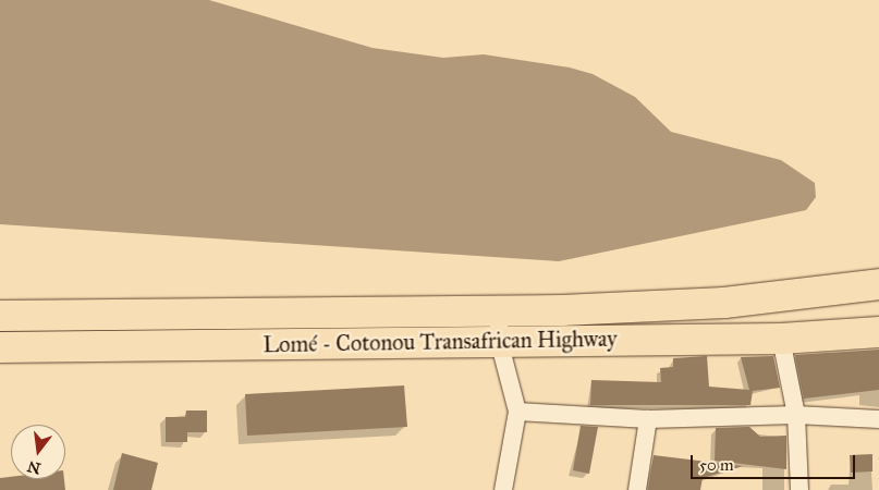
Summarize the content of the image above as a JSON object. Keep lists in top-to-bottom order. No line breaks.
{"streets":{"highway":["Lomé - Cotonou Transafrican Highway"]},"scale_bar":"50 m","north":"bottom"}
